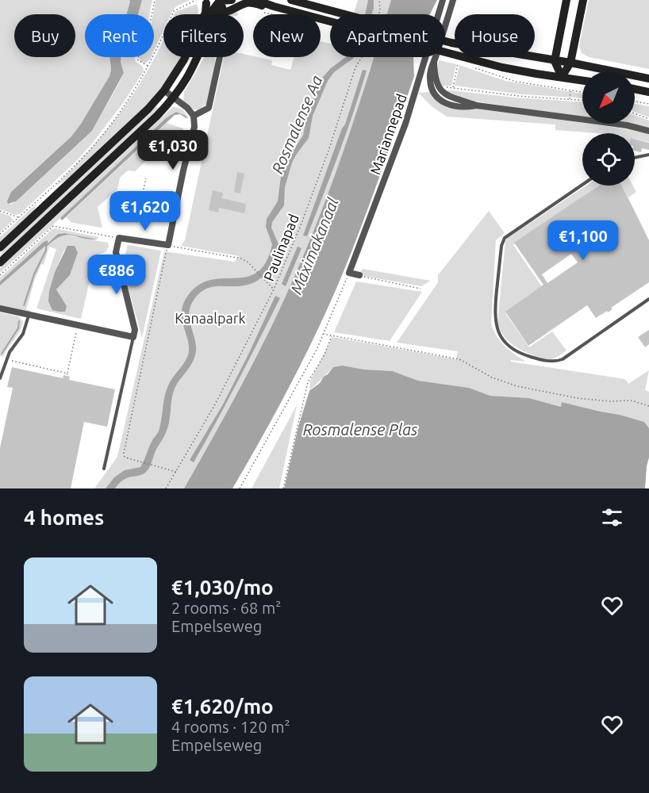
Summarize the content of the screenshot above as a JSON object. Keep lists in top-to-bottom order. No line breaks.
{"streets":{"street":["Mariannepad"],"path":["Paulinapad"]},"water":["Rosmalense Aa","Máximakanaal","Rosmalense Plas"],"parks":["Kanaalpark"],"north":"bottom left","page":{"chip":["Buy","Rent","Filters","New","Apartment","House"],"price":["€1,030","€1,620","€1,100","€886"],"heading":"4 homes","list":[{"name":"€1,030/mo","note":"2 rooms · 68 m² · Empelseweg"},{"name":"€1,620/mo","note":"4 rooms · 120 m² · Empelseweg"}]}}
